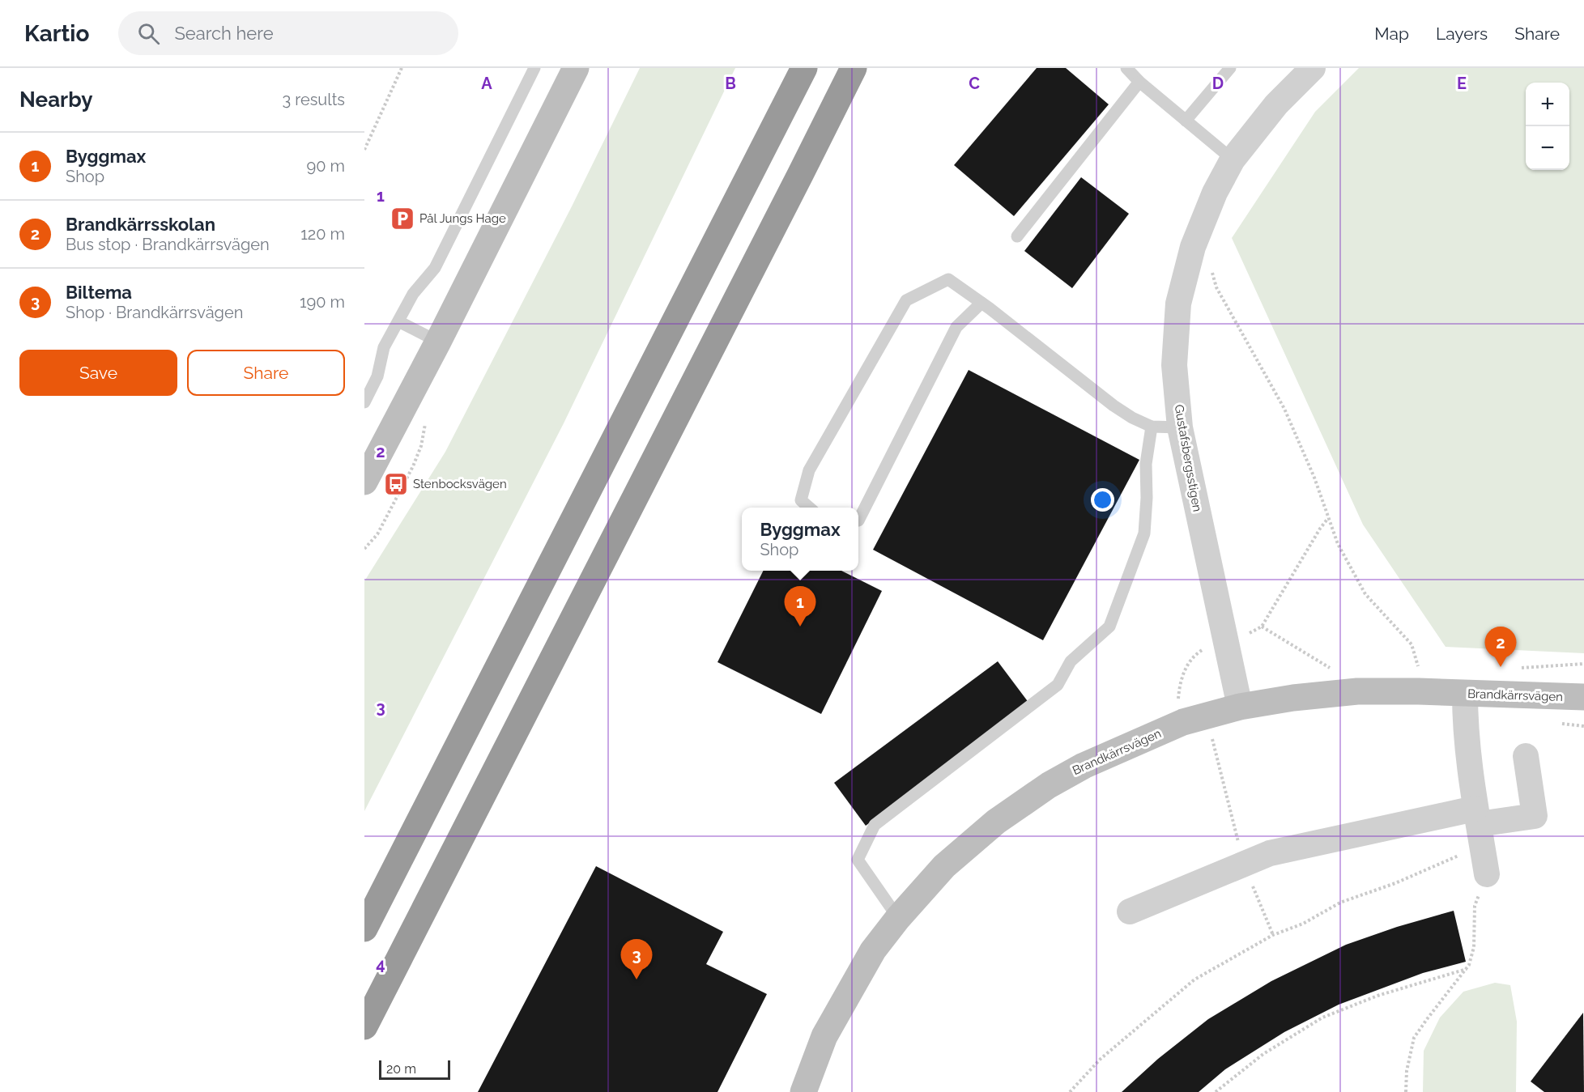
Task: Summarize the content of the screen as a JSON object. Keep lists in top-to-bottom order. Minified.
{"streets":{"street":["Gustafsbergsstigen","Brandkärrsvägen"]},"crossings":[["Gustafsbergsstigen","Brandkärrsvägen"]],"places":{"parking":["Pål Jungs Hage"],"bus stop":["Stenbocksvägen"]},"scale_bar":"20 m","page":{"header":"Kartio","search":"Search here","nav":["Map","Layers","Share"],"heading":["Nearby","3 results"],"map_buttons":["+","−"],"list":[{"mark":"1","name":"Byggmax","note":"Shop","value":"90 m"},{"mark":"2","name":"Brandkärrsskolan","note":"Bus stop · Brandkärrsvägen","value":"120 m"},{"mark":"3","name":"Biltema","note":"Shop · Brandkärrsvägen","value":"190 m"}],"buttons":["Save","Share"],"popup":["Byggmax","Shop"],"pins":["1","2","3"],"scale":"20 m"},"grid":{"columns":["A","B","C","D","E"],"rows":["1","2","3","4"]}}
